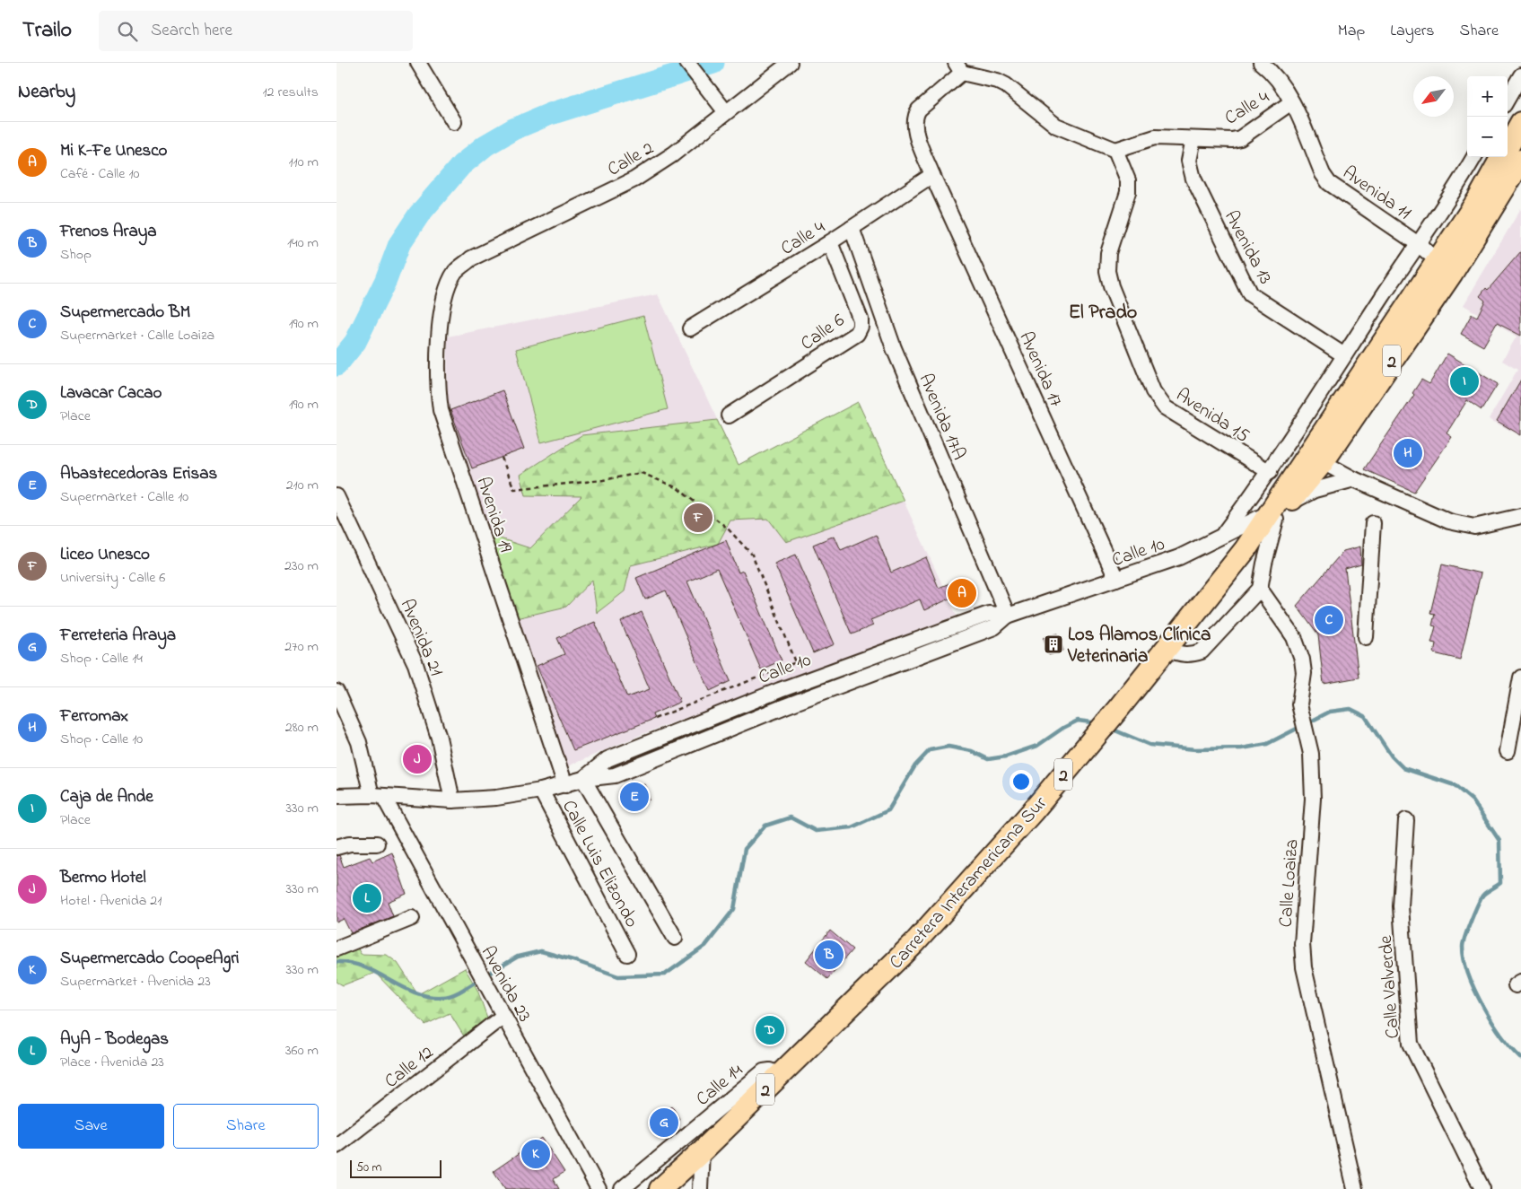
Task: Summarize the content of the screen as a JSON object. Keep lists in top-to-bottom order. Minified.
{"streets":{"highway":["2","Carretera Interamericana Sur"],"street":["Calle 4","Calle 2","Avenida 11","Avenida 13","Calle 6","Avenida 17","Avenida 15","Avenida 17A","Avenida 19","Calle 10","Avenida 21","Calle Luis Elizondo","Calle Loaiza","Avenida 23","Calle Valverde","Calle 12","Calle 14"]},"crossings":[["Calle 4","Avenida 11"],["Calle 4","Avenida 13"],["Calle 4","Calle 6"],["Calle 4","Avenida 17"],["Calle 4","Avenida 15"],["Calle 4","Avenida 17A"],["Calle 2","Avenida 19"],["Avenida 11","Carretera Interamericana Sur"],["Avenida 17","Calle 10"],["Avenida 17A","Calle 10"],["Avenida 19","Calle 10"],["Calle 10","Avenida 21"],["Calle 10","Calle Luis Elizondo"],["Calle 10","Carretera Interamericana Sur"],["Calle 10","Avenida 23"],["Carretera Interamericana Sur","Calle 14"],["Avenida 23","Calle 12"]],"districts":["El Prado"],"places":{"building":["Los Alamos Clínica Veterinaria"]},"scale_bar":"50 m","north":"bottom left","page":{"header":"Trailo","search":"Search here","nav":["Map","Layers","Share"],"heading":["Nearby","12 results"],"map_buttons":["+","−"],"list":[{"mark":"A","name":"Mi K-Fe Unesco","note":"Café · Calle 10","value":"110 m"},{"mark":"B","name":"Frenos Araya","note":"Shop","value":"140 m"},{"mark":"C","name":"Supermercado BM","note":"Supermarket · Calle Loaiza","value":"190 m"},{"mark":"D","name":"Lavacar Cacao","note":"Place","value":"190 m"},{"mark":"E","name":"Abastecedoras Erisas","note":"Supermarket · Calle 10","value":"210 m"},{"mark":"F","name":"Liceo Unesco","note":"University · Calle 6","value":"230 m"},{"mark":"G","name":"Ferreteria Araya","note":"Shop · Calle 14","value":"270 m"},{"mark":"H","name":"Ferromax","note":"Shop · Calle 10","value":"280 m"},{"mark":"I","name":"Caja de Ande","note":"Place","value":"330 m"},{"mark":"J","name":"Bermo Hotel","note":"Hotel · Avenida 21","value":"330 m"},{"mark":"K","name":"Supermercado CoopeAgri","note":"Supermarket · Avenida 23","value":"330 m"},{"mark":"L","name":"AyA - Bodegas","note":"Place · Avenida 23","value":"360 m"}],"pins":["I","H","F","A","C","J","E","L","B","D","G","K"],"buttons":["Save","Share"],"scale":"50 m"}}
